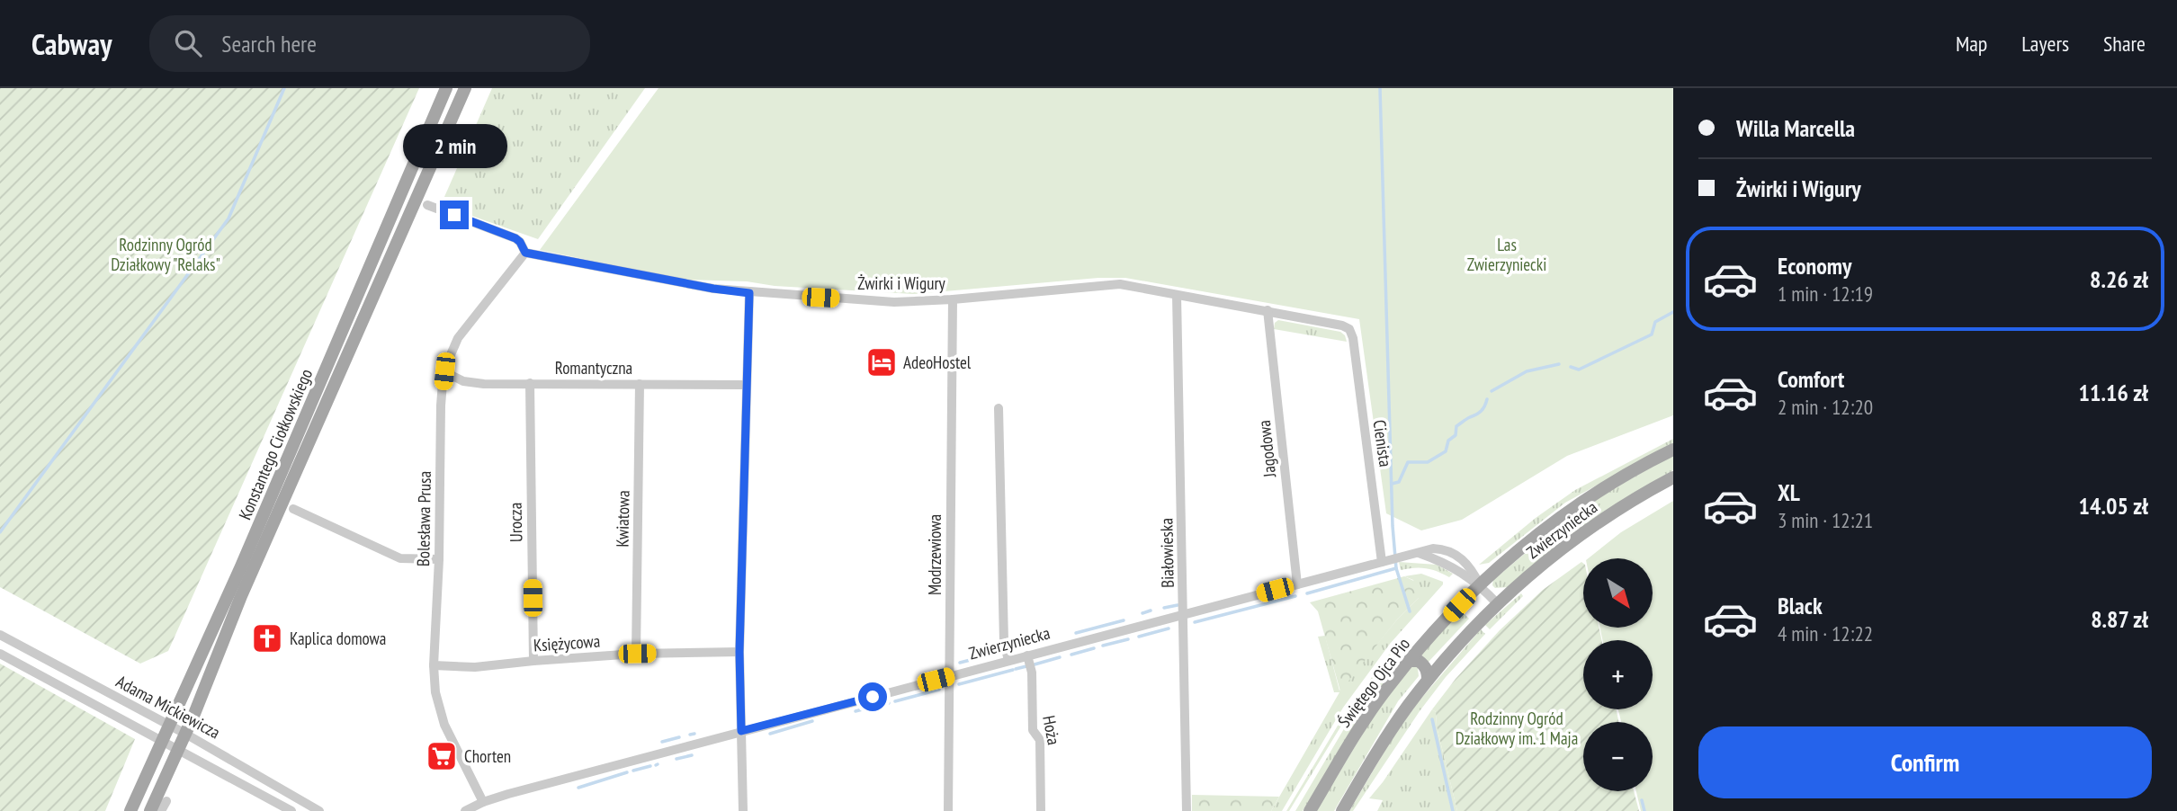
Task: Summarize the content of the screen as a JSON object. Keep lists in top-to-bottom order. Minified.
{"streets":{"main road":["Konstantego Ciołkowskiego","Zwierzyniecka","Świętego Ojca Pio"],"street":["Żwirki i Wigury","Romantyczna","Cienista","Jagodowa","Bolesława Prusa","Kwiatowa","Urocza","Białowieska","Modrzewiowa","Księżycowa","Adama Mickiewicza","Hoża"]},"crossings":[["Żwirki i Wigury","Cienista"],["Żwirki i Wigury","Jagodowa"],["Żwirki i Wigury","Bolesława Prusa"],["Żwirki i Wigury","Białowieska"],["Żwirki i Wigury","Modrzewiowa"],["Romantyczna","Bolesława Prusa"],["Romantyczna","Kwiatowa"],["Romantyczna","Urocza"],["Cienista","Zwierzyniecka"],["Konstantego Ciołkowskiego","Adama Mickiewicza"],["Jagodowa","Zwierzyniecka"],["Bolesława Prusa","Zwierzyniecka"],["Bolesława Prusa","Księżycowa"],["Kwiatowa","Księżycowa"],["Urocza","Księżycowa"],["Zwierzyniecka","Białowieska"],["Zwierzyniecka","Modrzewiowa"],["Zwierzyniecka","Świętego Ojca Pio"],["Zwierzyniecka","Hoża"]],"parks":["Rodzinny Ogród Działkowy \"Relaks\"","Las Zwierzyniecki","Rodzinny Ogród Działkowy im. 1 Maja"],"places":{"hotel":["AdeoHostel"],"church":["Kaplica domowa"],"supermarket":["Chorten"]},"north":"bottom right","page":{"header":"Cabway","search":"Search here","nav":["Map","Layers","Share"],"banner":["Willa Marcella","Żwirki i Wigury"],"bubble":"2 min","list":[{"name":"Economy","note":"1 min · 12:19","value":"8.26 zł"},{"name":"Comfort","note":"2 min · 12:20","value":"11.16 zł"},{"name":"XL","note":"3 min · 12:21","value":"14.05 zł"},{"name":"Black","note":"4 min · 12:22","value":"8.87 zł"}],"map_buttons":["+","−"],"buttons":"Confirm"}}
